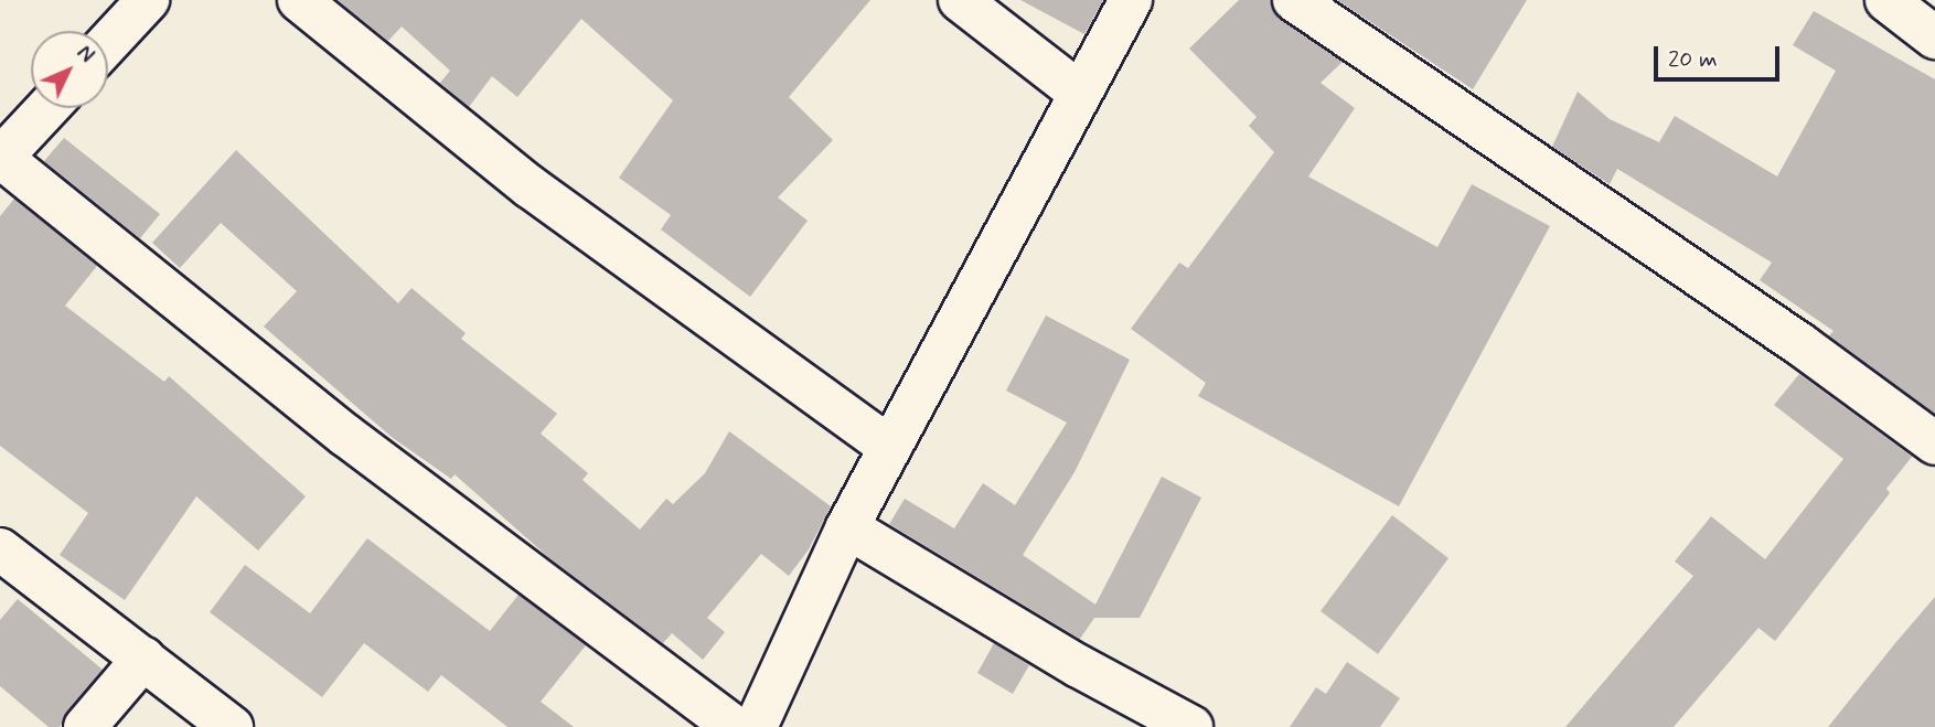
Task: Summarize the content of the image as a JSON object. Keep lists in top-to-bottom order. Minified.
{"scale_bar":"20 m","north":"top right"}
